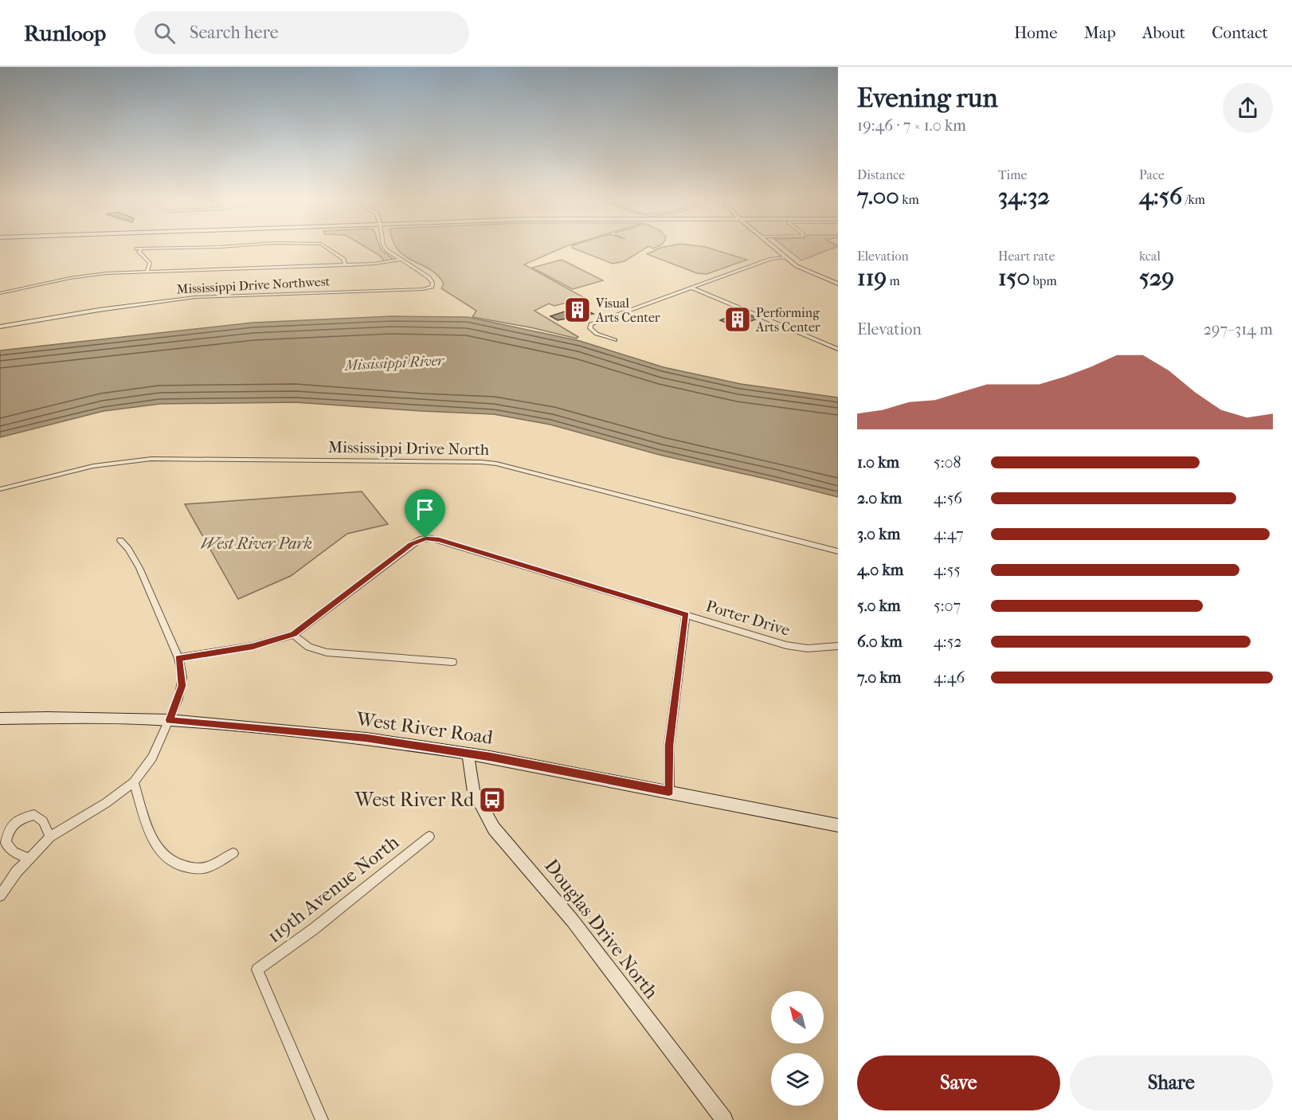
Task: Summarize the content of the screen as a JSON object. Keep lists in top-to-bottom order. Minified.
{"streets":{"main road":["West River Road","Douglas Drive North"],"street":["Mississippi Drive Northwest","Mississippi Drive North","Porter Drive","119th Avenue North"]},"crossings":[["West River Road","Douglas Drive North"]],"water":["Mississippi River"],"parks":["West River Park"],"places":{"building":["Visual Arts Center","Performing Arts Center"],"bus stop":["West River Rd"]},"north":"top left","page":{"header":"Runloop","search":"Search here","nav":["Home","Map","About","Contact"],"heading":["Evening run","19:46 · 7 × 1.0 km"],"stats":[["Distance","7.00 km"],["Time","34:32"],["Pace","4:56 /km"],["Elevation","119 m"],["Heart rate","150 bpm"],["kcal","529"]],"chart":["Elevation","297–314 m"],"list":[{"name":"1.0 km","note":"5:08"},{"name":"2.0 km","note":"4:56"},{"name":"3.0 km","note":"4:47"},{"name":"4.0 km","note":"4:55"},{"name":"5.0 km","note":"5:07"},{"name":"6.0 km","note":"4:52"},{"name":"7.0 km","note":"4:46"}],"buttons":["Save","Share"]}}
